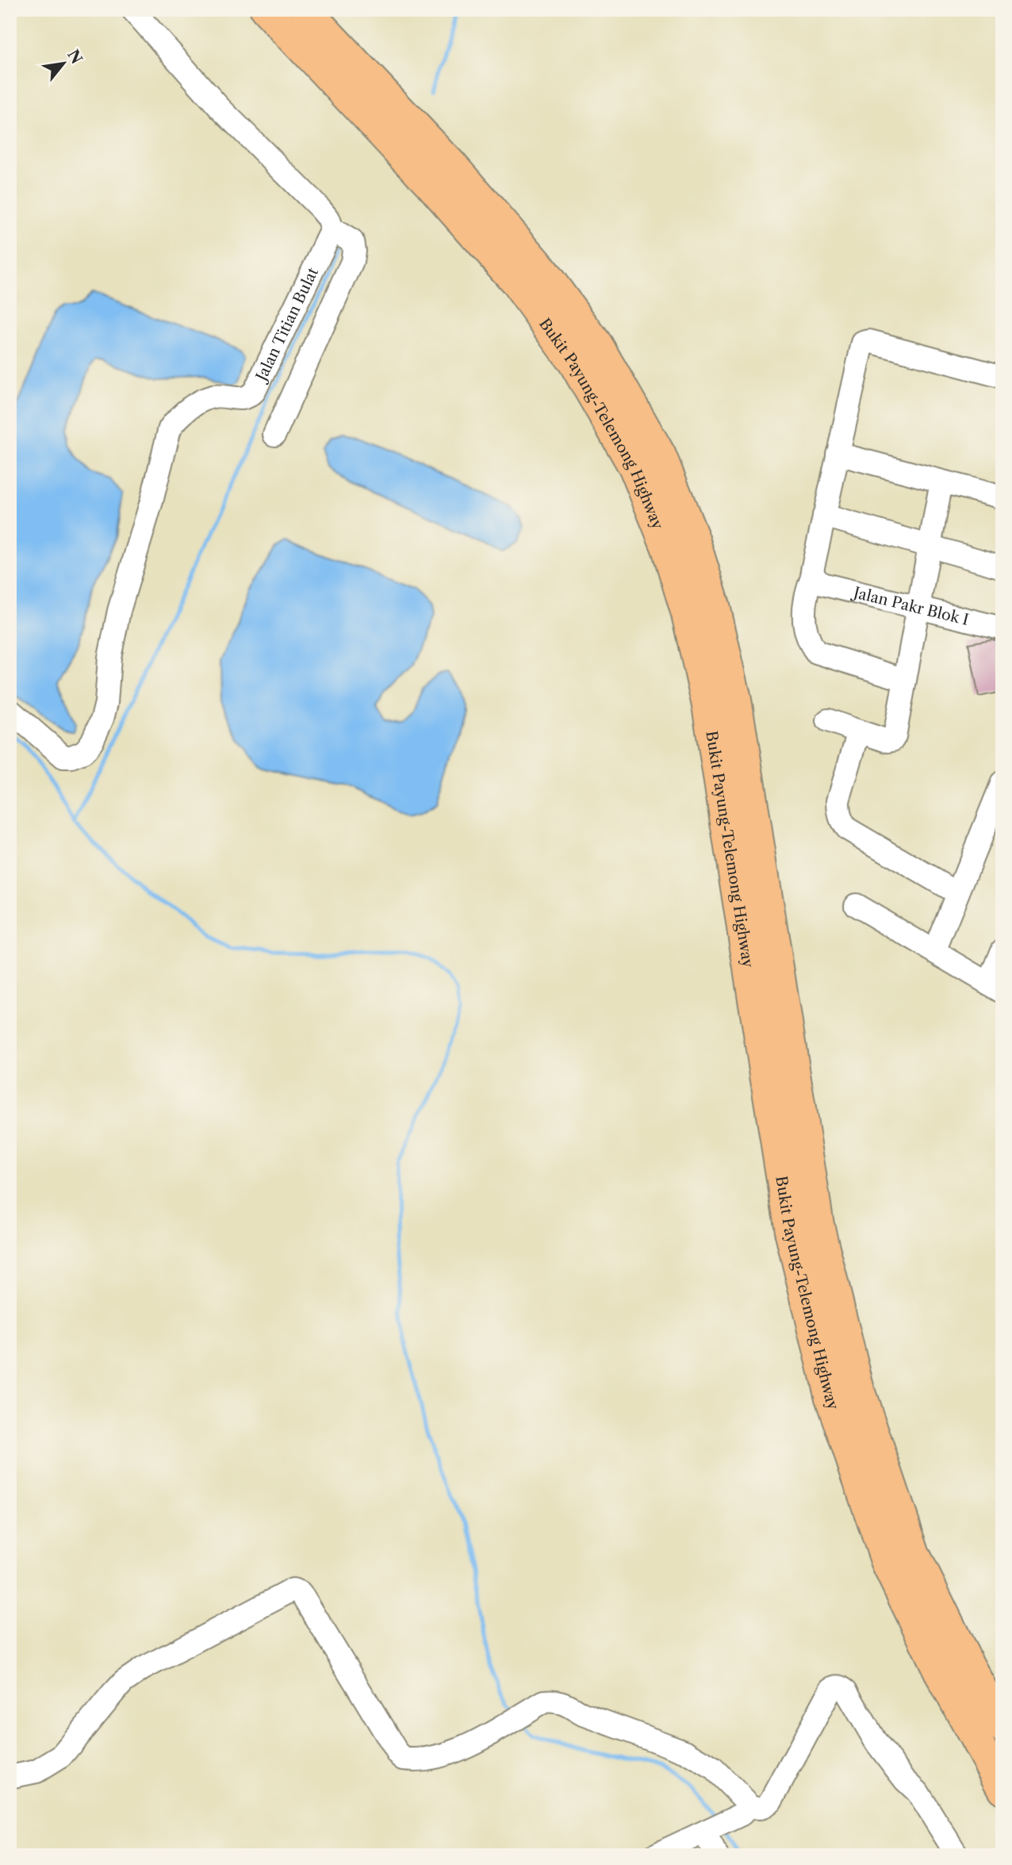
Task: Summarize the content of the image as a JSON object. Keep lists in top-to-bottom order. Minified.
{"streets":{"highway":["Bukit Payung-Telemong Highway"],"street":["Jalan Titian Bulat","Jalan Pakr Blok I"]},"north":"top right"}
